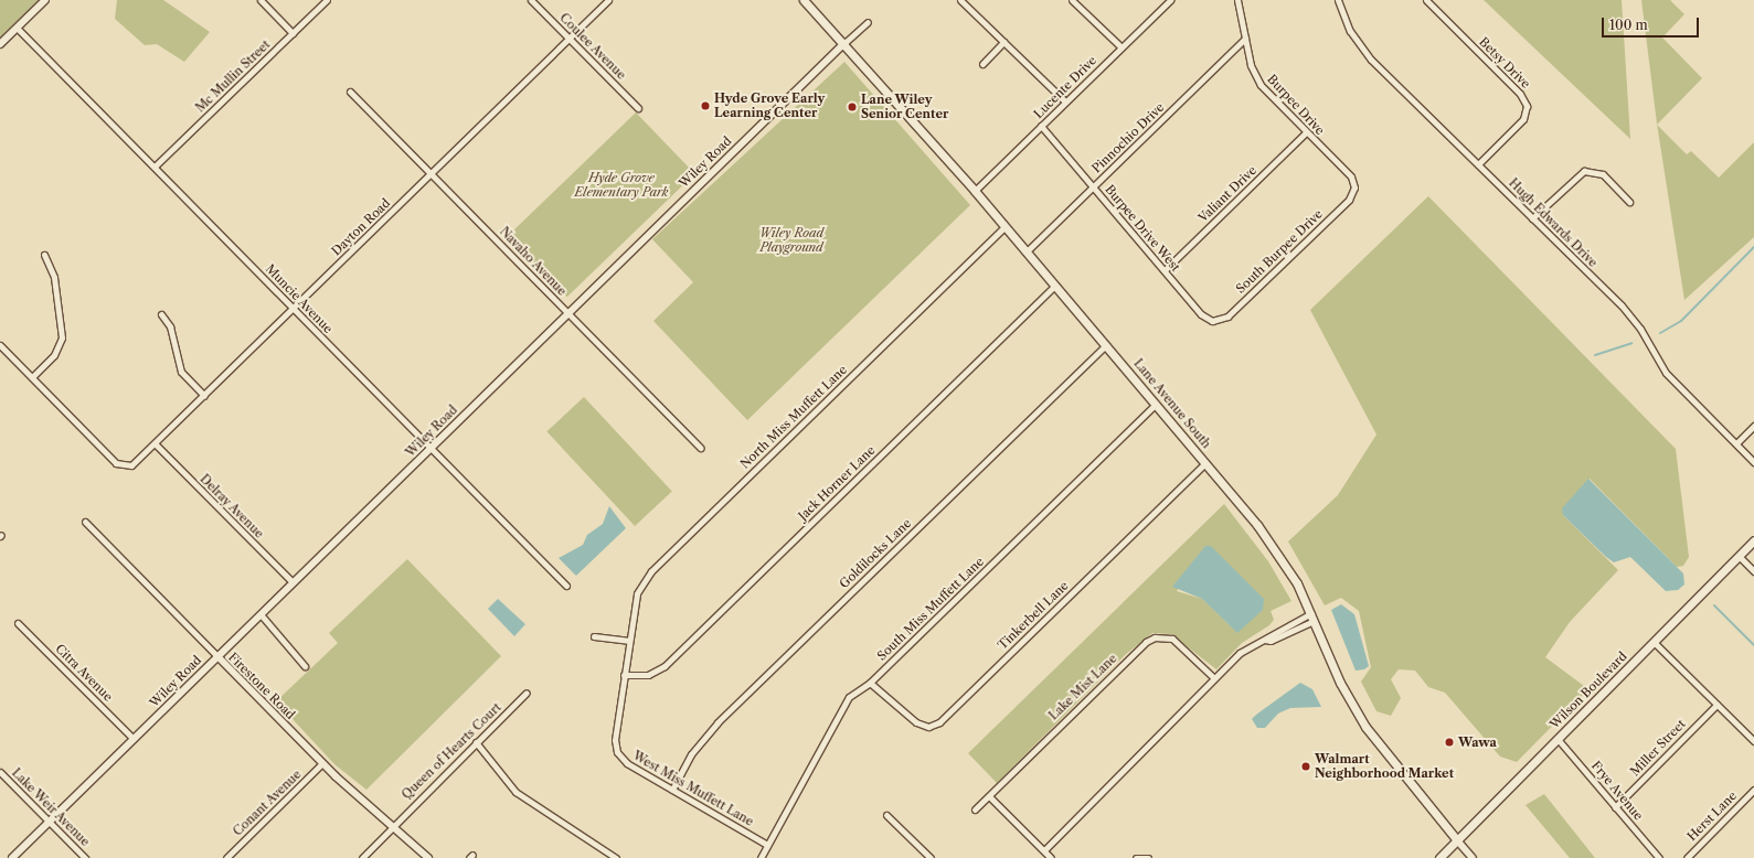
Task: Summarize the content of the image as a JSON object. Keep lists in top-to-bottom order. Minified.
{"streets":{"main road":["Lane Avenue South","Wilson Boulevard"],"street":["Coulee Avenue","Betsy Drive","Mc Mullin Street","Lucente Drive","Burpee Drive","Pinnochio Drive","Wiley Road","Valiant Drive","Hugh Edwards Drive","Dayton Road","Burpee Drive West","South Burpee Drive","Navaho Avenue","Muncie Avenue","North Miss Muffett Lane","Jack Horner Lane","Delray Avenue","Goldilocks Lane","South Miss Muffett Lane","Tinkerbell Lane","Citra Avenue","Firestone Road","Lake Mist Lane","Miller Street","Queen of Hearts Court","West Miss Muffett Lane","Frye Avenue","Conant Avenue","Lake Weir Avenue","Herst Lane"]},"crossings":[["Coulee Avenue","Dayton Road"],["Betsy Drive","Hugh Edwards Drive"],["Mc Mullin Street","Muncie Avenue"],["Lucente Drive","Burpee Drive West"],["Lucente Drive","Lane Avenue South"],["Burpee Drive","Pinnochio Drive"],["Burpee Drive","Valiant Drive"],["Burpee Drive","South Burpee Drive"],["Pinnochio Drive","Burpee Drive West"],["Pinnochio Drive","Lane Avenue South"],["Wiley Road","Navaho Avenue"],["Wiley Road","Muncie Avenue"],["Wiley Road","Lane Avenue South"],["Wiley Road","Delray Avenue"],["Wiley Road","Citra Avenue"],["Wiley Road","Firestone Road"],["Wiley Road","Lake Weir Avenue"],["Valiant Drive","Burpee Drive West"],["Dayton Road","Navaho Avenue"],["Dayton Road","Muncie Avenue"],["Dayton Road","Delray Avenue"],["Burpee Drive West","South Burpee Drive"],["Lane Avenue South","North Miss Muffett Lane"],["Lane Avenue South","Jack Horner Lane"],["Lane Avenue South","Goldilocks Lane"],["Lane Avenue South","South Miss Muffett Lane"],["Lane Avenue South","Tinkerbell Lane"],["Lane Avenue South","Wilson Boulevard"],["North Miss Muffett Lane","West Miss Muffett Lane"],["Jack Horner Lane","West Miss Muffett Lane"],["Goldilocks Lane","West Miss Muffett Lane"],["South Miss Muffett Lane","Tinkerbell Lane"],["South Miss Muffett Lane","West Miss Muffett Lane"],["Firestone Road","Queen of Hearts Court"],["Firestone Road","Conant Avenue"],["Wilson Boulevard","Frye Avenue"],["Miller Street","Frye Avenue"]],"parks":["Hyde Grove Elementary Park","Wiley Road Playground"],"places":["Hyde Grove Early Learning Center","Lane Wiley Senior Center","Wawa","Walmart Neighborhood Market"],"scale_bar":"100 m"}
